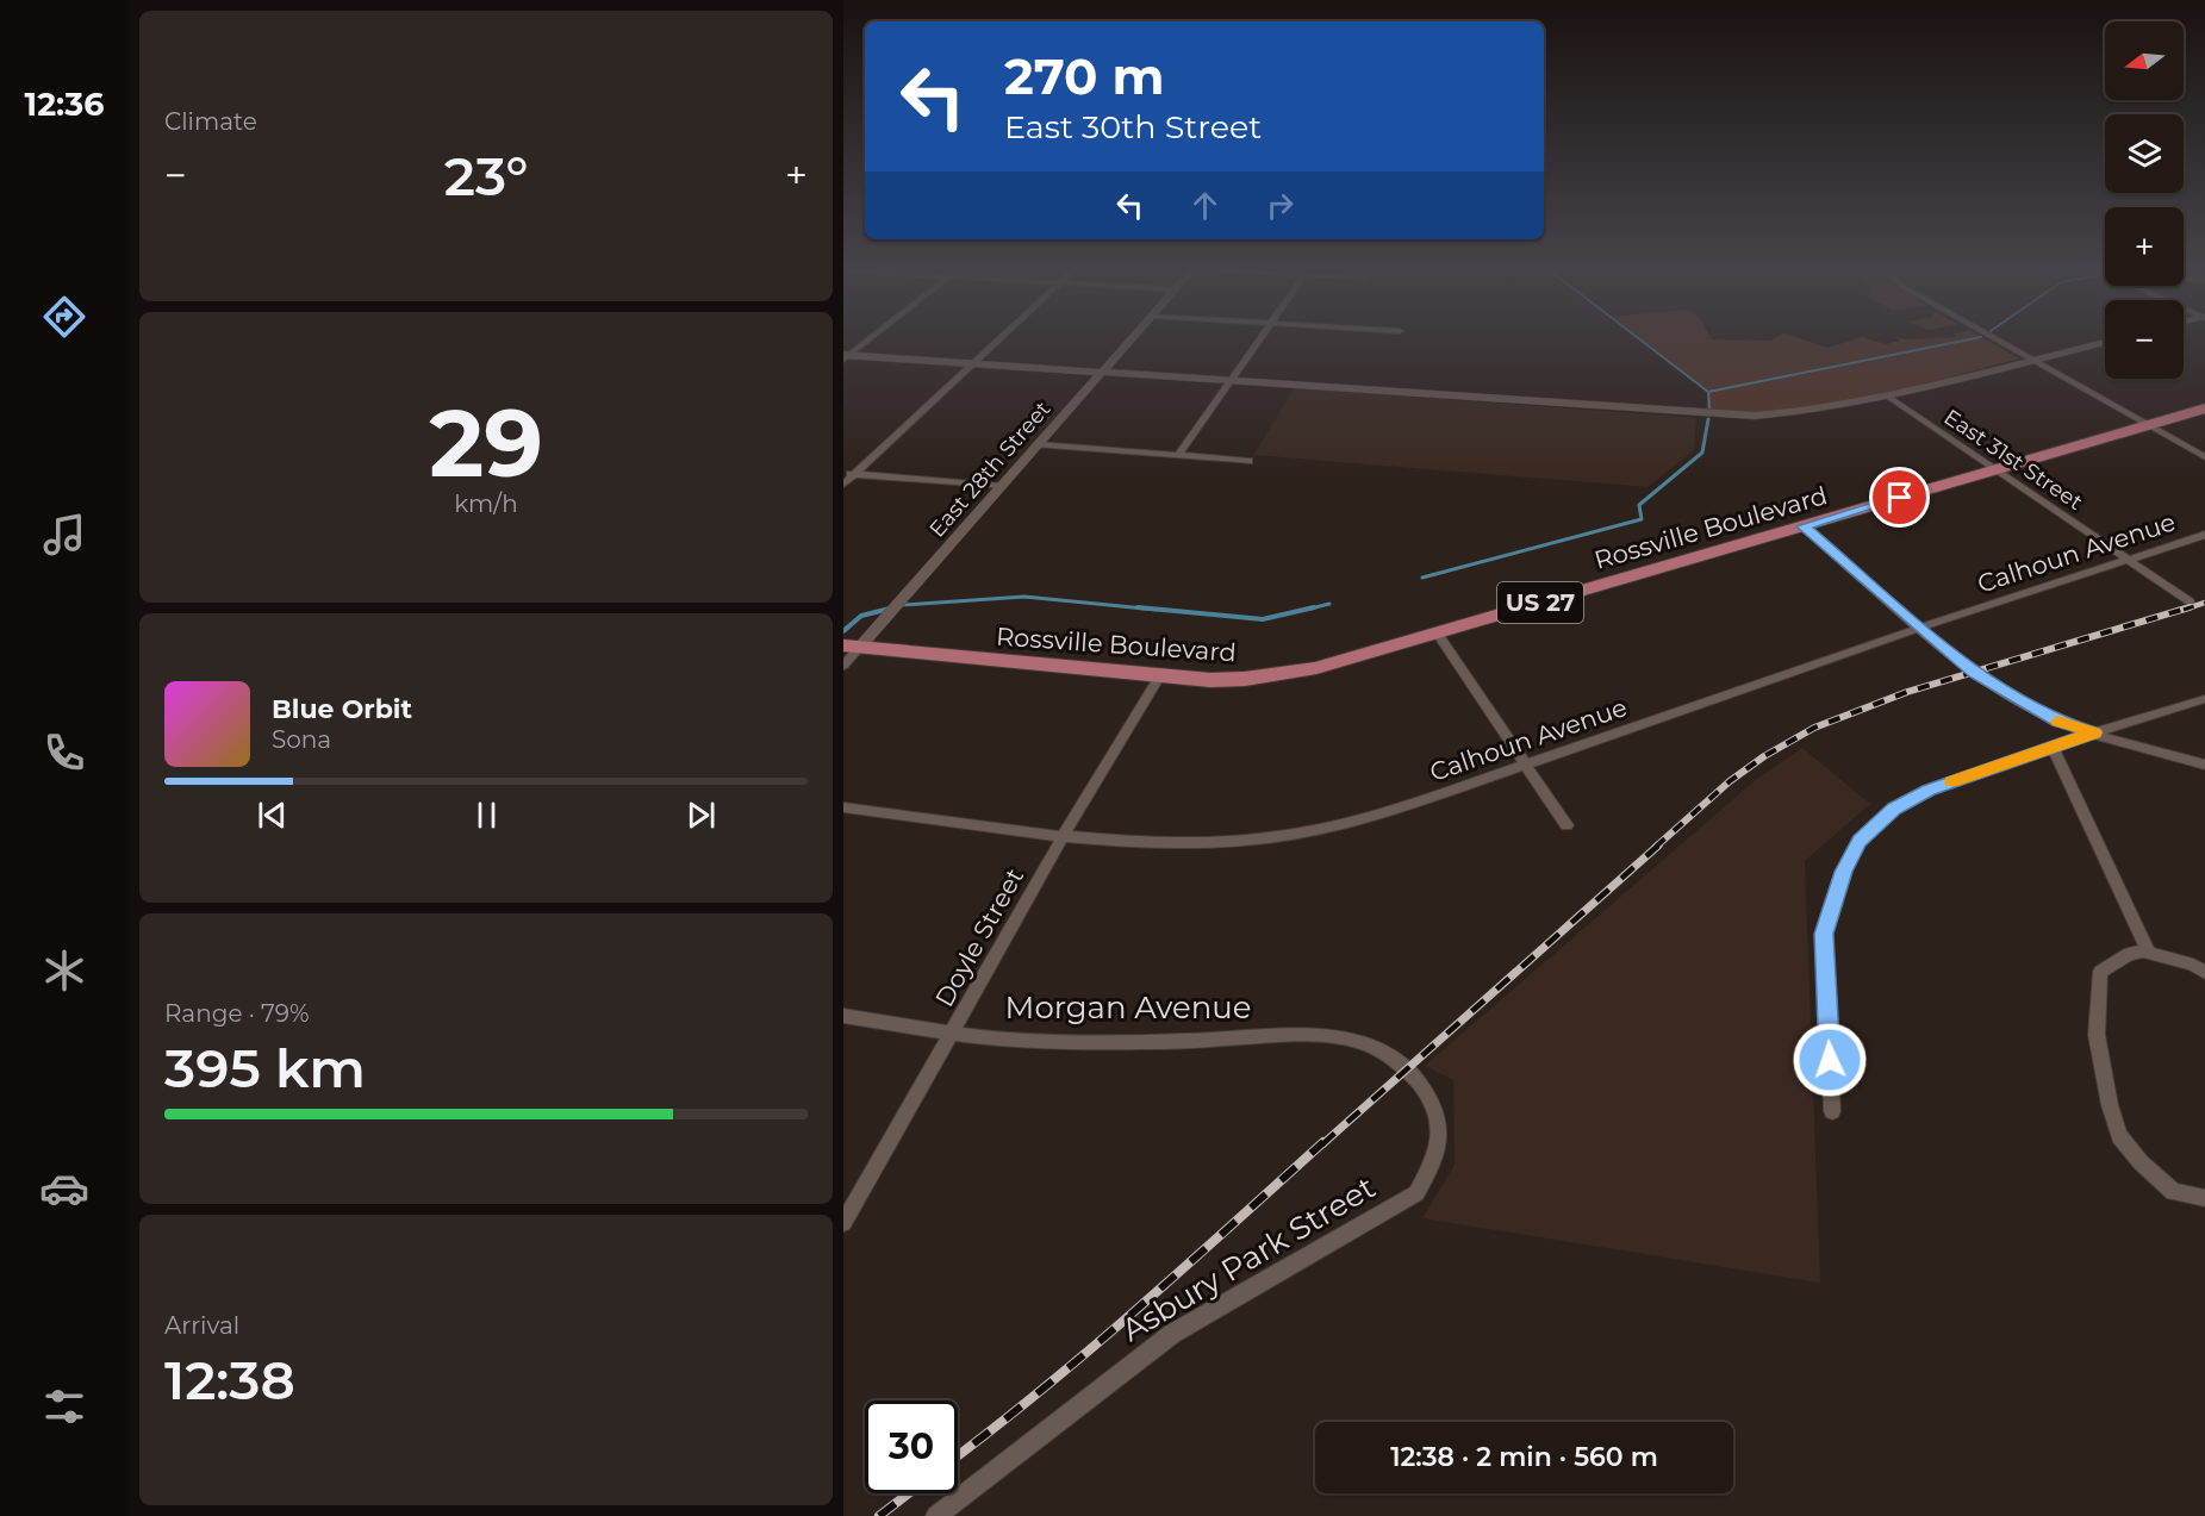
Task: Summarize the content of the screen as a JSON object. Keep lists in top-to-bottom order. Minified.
{"streets":{"highway":["Rossville Boulevard","US 27"],"street":["East 31st Street","East 28th Street","Calhoun Avenue","Doyle Street","Morgan Avenue","Asbury Park Street"]},"crossings":[["East 31st Street","Rossville Boulevard"],["East 31st Street","Calhoun Avenue"],["East 28th Street","Rossville Boulevard"],["Rossville Boulevard","Doyle Street"],["Calhoun Avenue","Doyle Street"],["Doyle Street","Morgan Avenue"],["Morgan Avenue","Asbury Park Street"]],"north":"left","page":{"tabs":"12:36","tile":["Climate",["29","km/h"],["Range · 79%","395 km"],["Arrival","12:38"]],"map_buttons":["+","−"],"turn":["270 m","East 30th Street"],"heat":["−","23°","+"],"song":["Blue Orbit","Sona"],"limit":"30","trip":"12:38 · 2 min · 560 m"}}
